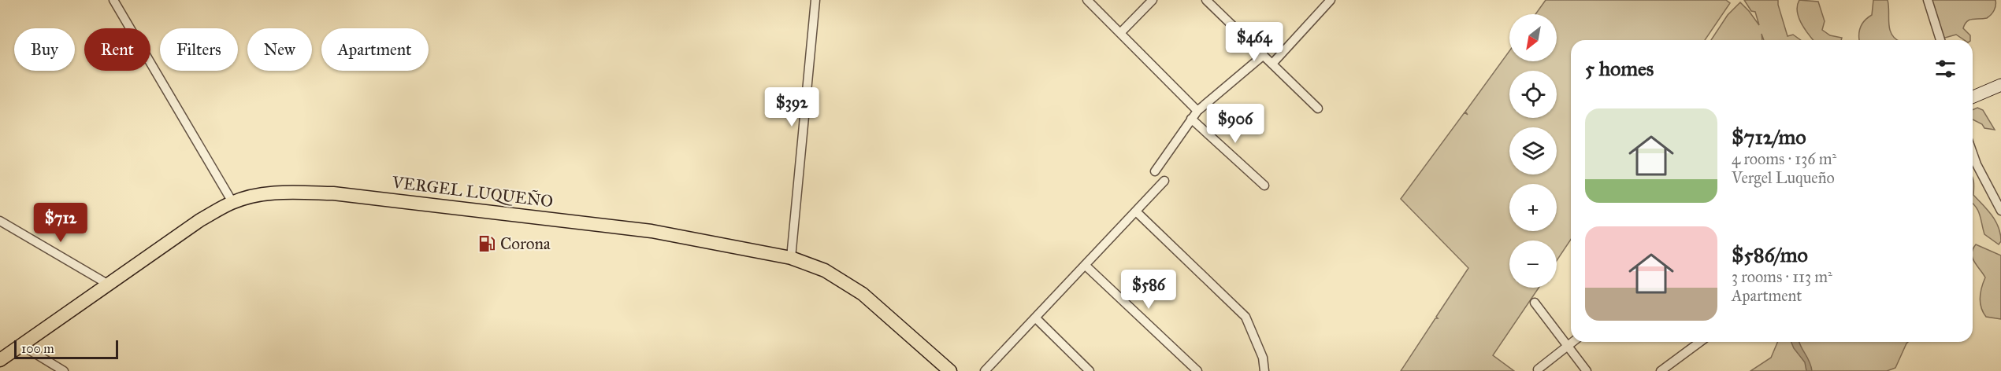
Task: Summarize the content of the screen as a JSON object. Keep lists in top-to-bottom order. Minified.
{"streets":{"main road":["VERGEL LUQUEÑO"]},"places":{"fuel station":["Corona"]},"scale_bar":"100 m","north":"bottom left","page":{"map_buttons":["+","−"],"price":["$464","$392","$906","$712","$586"],"chip":["Buy","Rent","Filters","New","Apartment"],"heading":"5 homes","list":[{"name":"$712/mo","note":"4 rooms · 136 m² · Vergel Luqueño"},{"name":"$586/mo","note":"3 rooms · 113 m² · Apartment"}],"scale":"100 m"}}
